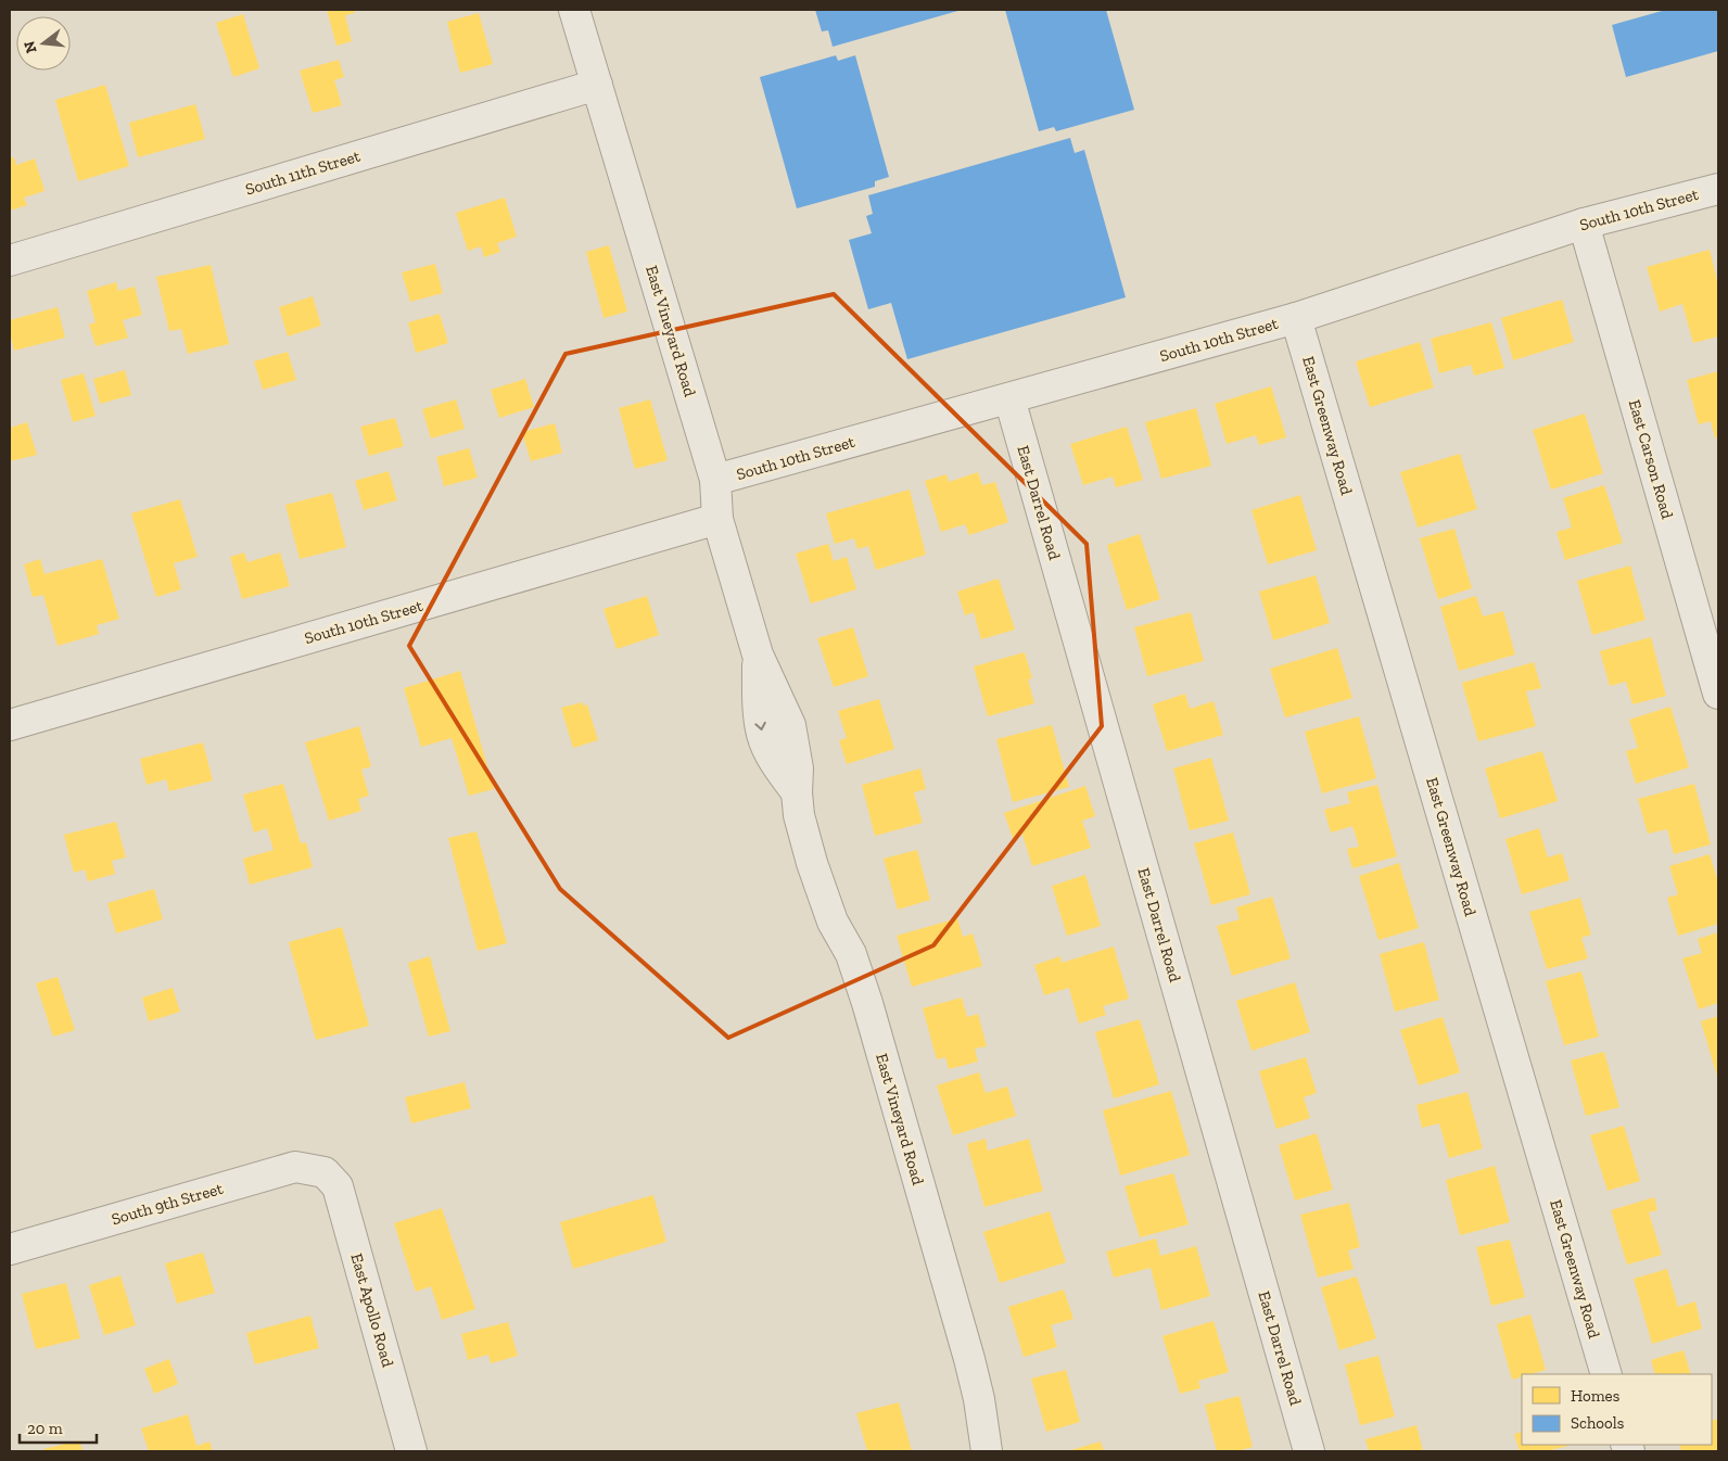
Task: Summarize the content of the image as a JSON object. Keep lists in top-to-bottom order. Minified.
{"streets":{"street":["South 11th Street","South 10th Street","East Vineyard Road","East Greenway Road","East Carson Road","East Darrel Road","South 9th Street","East Apollo Road"]},"crossings":[["South 11th Street","East Vineyard Road"],["South 10th Street","East Vineyard Road"],["South 10th Street","East Greenway Road"],["South 10th Street","East Carson Road"],["South 10th Street","East Darrel Road"],["South 9th Street","East Apollo Road"]],"legend":["Homes","Schools"],"scale_bar":"20 m","north":"left"}
